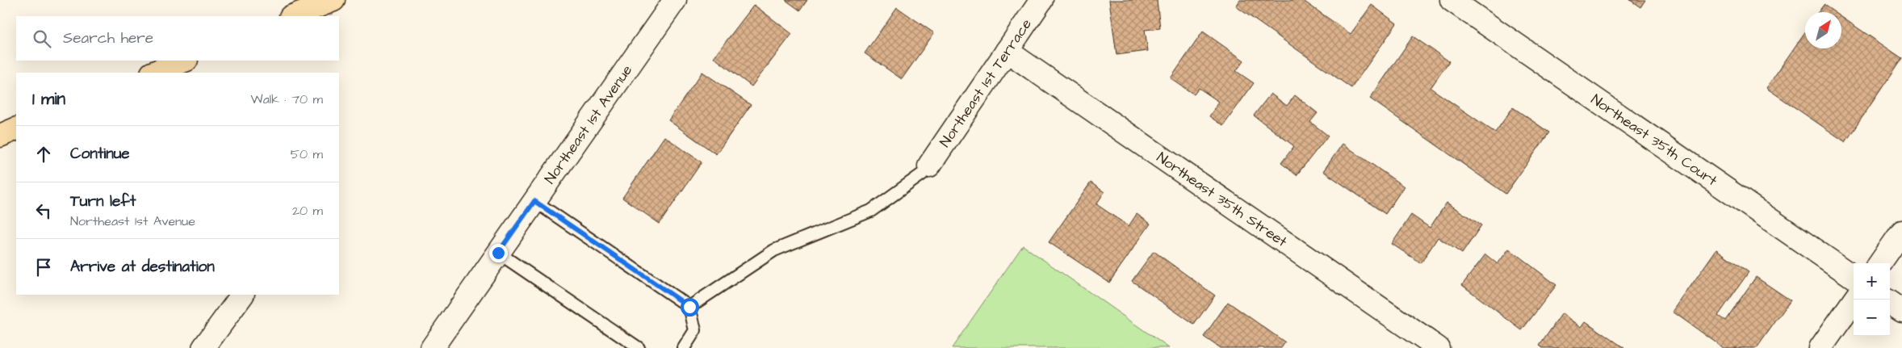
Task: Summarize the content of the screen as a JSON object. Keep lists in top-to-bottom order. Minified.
{"streets":{"street":["Northeast 1st Terrace","Northeast 1st Avenue","Northeast 35th Court","Northeast 35th Street"]},"crossings":[["Northeast 1st Terrace","Northeast 35th Street"]],"north":"top right","page":{"search":"Search here","heading":["1 min","Walk · 70 m"],"list":[["Continue","50 m"],["Turn left","Northeast 1st Avenue","20 m"],"Arrive at destination"],"map_buttons":["+","−"]}}
